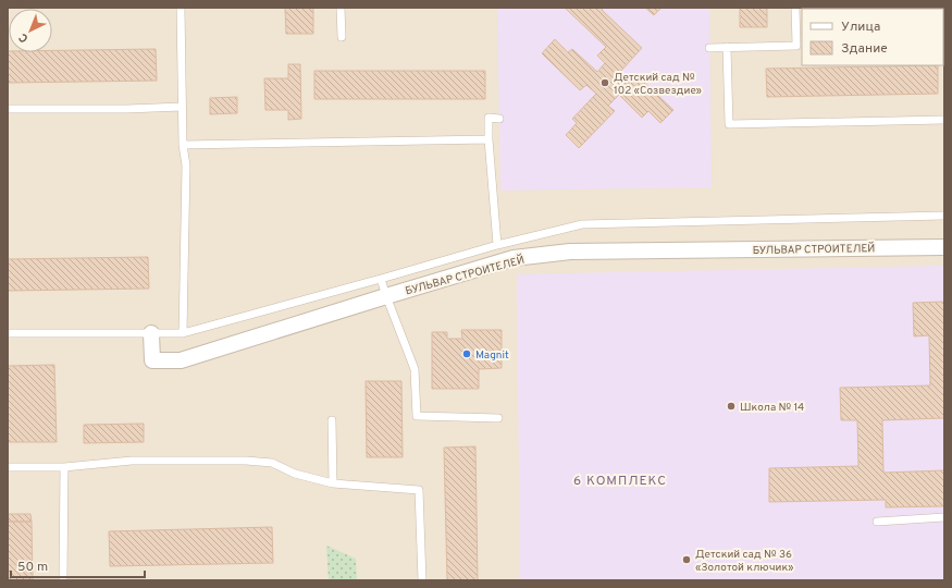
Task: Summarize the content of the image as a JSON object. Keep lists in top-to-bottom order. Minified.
{"streets":{"street":["БУЛЬВАР СТРОИТЕЛЕЙ"]},"districts":["6 КОМПЛЕКС"],"places":["Детский сад № 102 «Созвездие»","Magnit","Школа № 14","Детский сад № 36 «Золотой ключик»"],"legend":["Улица","Здание"],"scale_bar":"50 m","north":"bottom left"}
